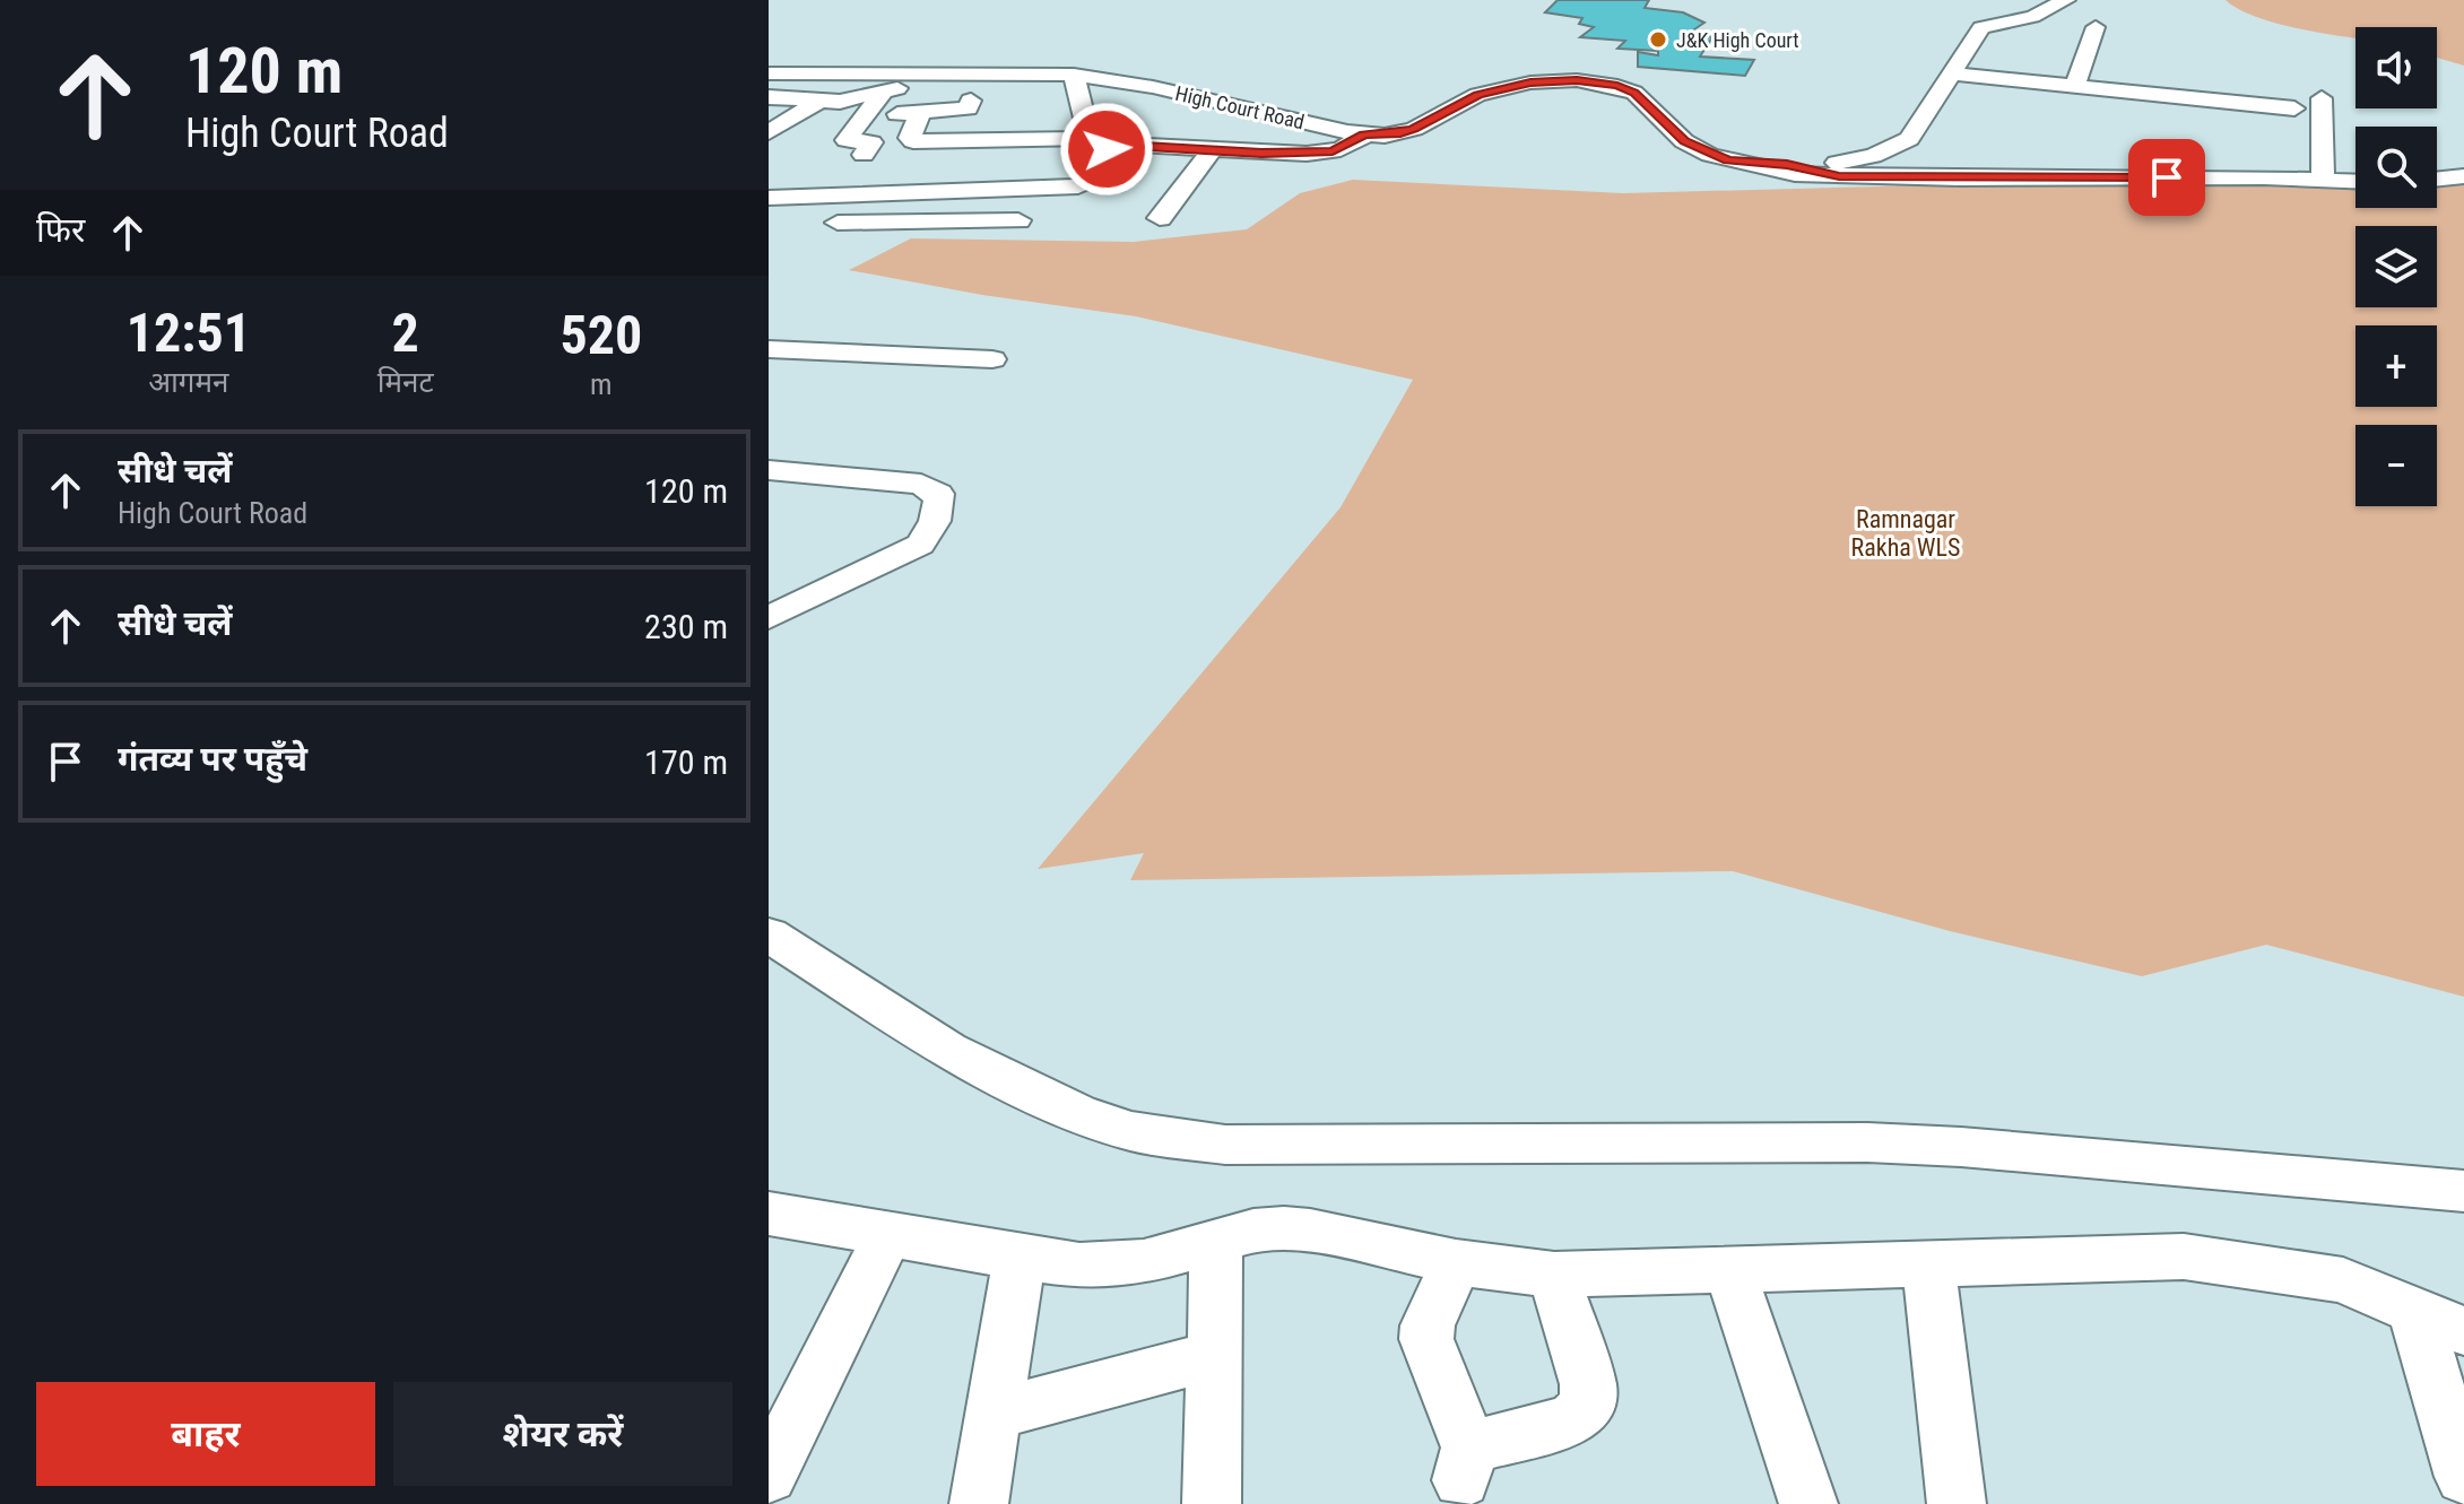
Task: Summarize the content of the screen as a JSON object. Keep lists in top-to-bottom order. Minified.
{"streets":{"street":["High Court Road"]},"parks":["Ramnagar Rakha WLS"],"places":["J&K High Court"],"page":{"turn":["120 m","High Court Road"],"map_buttons":["+","−"],"then":"फिर","eta":["12:51","आगमन","2","मिनट","520","m"],"list":[{"name":"सीधे चलें","note":"High Court Road","value":"120 m"},{"name":"सीधे चलें","value":"230 m"},{"name":"गंतव्य पर पहुँचे","value":"170 m"}],"buttons":["बाहर","शेयर करें"]}}
